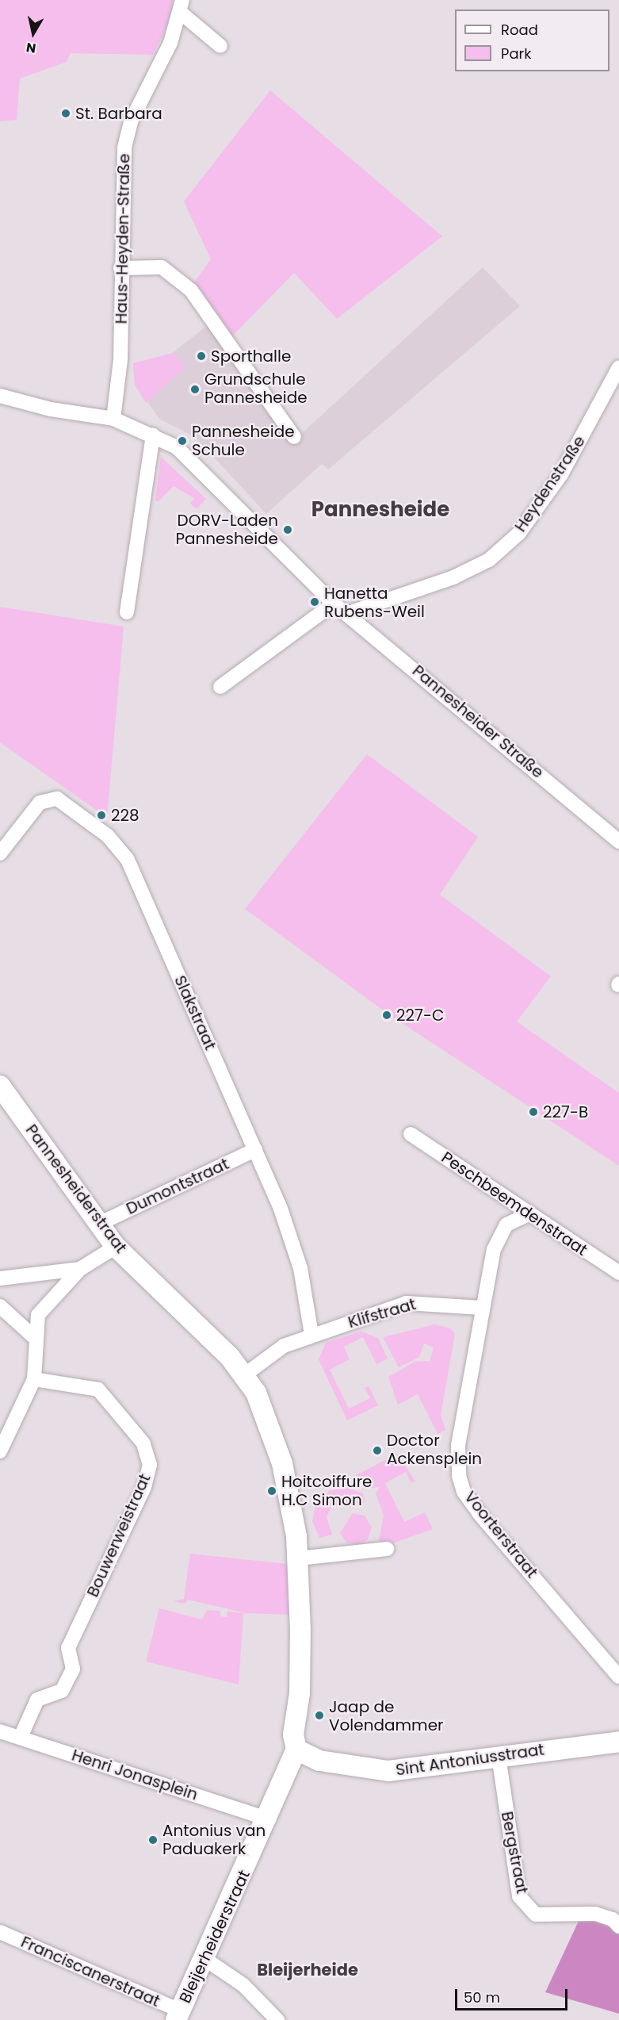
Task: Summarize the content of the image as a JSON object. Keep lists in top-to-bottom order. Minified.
{"streets":{"street":["Haus-Heyden-Straße","Heydenstraße","Pannesheider Straße","Slakstraat","Dumontstraat","Pannesheiderstraat","Peschbeemdenstraat","Klifstraat","Voorterstraat","Bouwerweistraat","Sint Antoniusstraat","Henri Jonasplein","Bergstraat","Bleijerheiderstraat","Franciscanerstraat"]},"crossings":[["Haus-Heyden-Straße","Pannesheider Straße"],["Heydenstraße","Pannesheider Straße"],["Slakstraat","Dumontstraat"],["Slakstraat","Klifstraat"],["Dumontstraat","Pannesheiderstraat"],["Peschbeemdenstraat","Voorterstraat"],["Klifstraat","Voorterstraat"],["Bouwerweistraat","Henri Jonasplein"],["Sint Antoniusstraat","Bergstraat"],["Sint Antoniusstraat","Bleijerheiderstraat"],["Henri Jonasplein","Bleijerheiderstraat"],["Bleijerheiderstraat","Franciscanerstraat"]],"districts":["Pannesheide","Bleijerheide"],"places":["St. Barbara","Sporthalle","Grundschule Pannesheide","Pannesheide Schule","DORV-Laden Pannesheide","Hanetta Rubens-Weil","228","227-C","227-B","Doctor Ackensplein","Hoitcoiffure H.C Simon","Jaap de Volendammer","Antonius van Paduakerk"],"legend":["Road","Park"],"scale_bar":"50 m","north":"bottom"}
